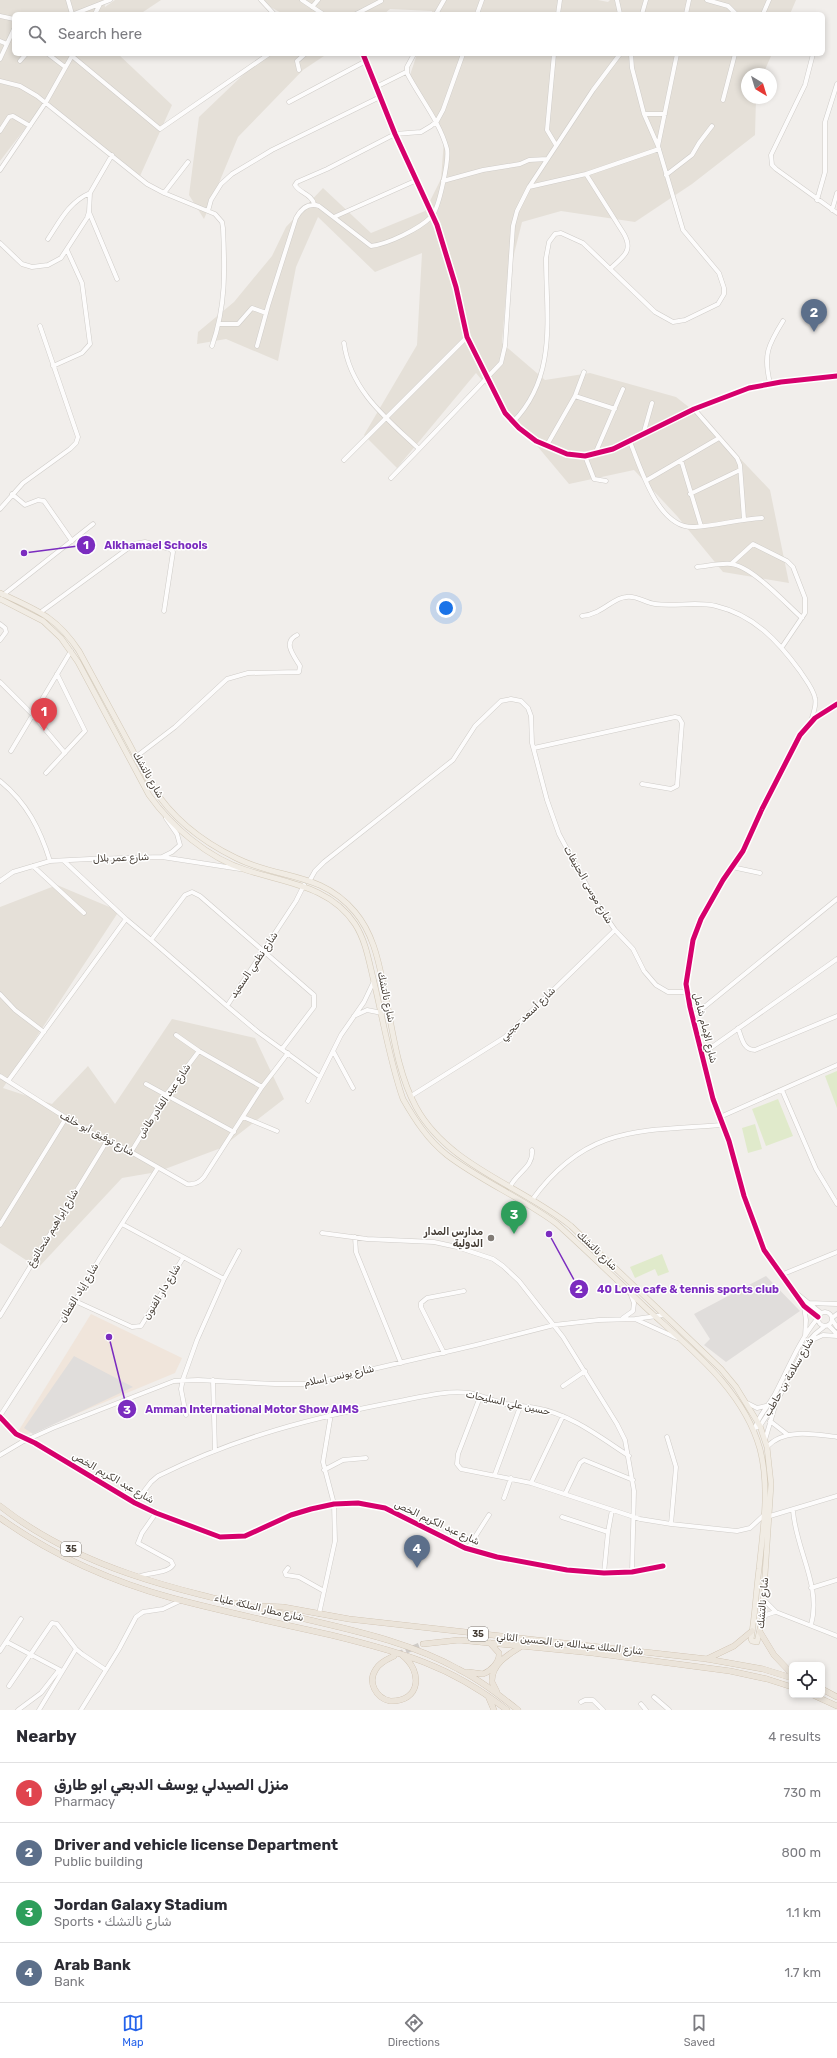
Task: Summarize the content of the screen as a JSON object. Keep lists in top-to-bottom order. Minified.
{"streets":{"highway":["35","شارع مطار الملكة علياء","شارع الملك عبدالله بن الحسين الثاني"],"main road":["شارع نالتشك"],"street":["شارع عمر بلال","شارع موسى الحنيفات","شارع نظمي السعيد","شارع أسعد حجبي","شارع الإمام شامل","شارع عبد القادر طاش","شارع توفيق أبو خلف","شارع إبراهيم شحالتوغ","شارع دار الفنون","شارع إياد القطان","شارع يونس إسلام","شارع سلامة بن حاطب","حسين علي السليحات","شارع عبد الكريم الخص"]},"crossings":[["شارع نالتشك","شارع عمر بلال"],["شارع نالتشك","شارع موسى الحنيفات"],["شارع نالتشك","شارع نظمي السعيد"],["شارع نالتشك","شارع أسعد حجبي"],["شارع نالتشك","شارع يونس إسلام"],["شارع نالتشك","شارع سلامة بن حاطب"],["شارع موسى الحنيفات","شارع أسعد حجبي"],["شارع موسى الحنيفات","شارع الإمام شامل"],["شارع الإمام شامل","شارع سلامة بن حاطب"],["شارع عبد القادر طاش","شارع توفيق أبو خلف"],["شارع توفيق أبو خلف","شارع إبراهيم شحالتوغ"],["شارع توفيق أبو خلف","شارع إياد القطان"],["شارع دار الفنون","شارع إياد القطان"],["شارع إياد القطان","شارع عبد الكريم الخص"],["شارع يونس إسلام","شارع عبد الكريم الخص"],["حسين علي السليحات","شارع عبد الكريم الخص"],["35","شارع مطار الملكة علياء"],["شارع مطار الملكة علياء","شارع الملك عبدالله بن الحسين الثاني"]],"places":["Alkhamael Schools","40 Love cafe & tennis sports club","مدارس المدار الدولية","Amman International Motor Show AIMS"],"north":"bottom right","page":{"search":"Search here","pins":["2","1","3","4"],"heading":["Nearby","4 results"],"list":[{"mark":"1","name":"منزل الصيدلي يوسف الدبعي ابو طارق","note":"Pharmacy","value":"730 m"},{"mark":"2","name":"Driver and vehicle license Department","note":"Public building","value":"800 m"},{"mark":"3","name":"Jordan Galaxy Stadium","note":"Sports · شارع نالتشك","value":"1.1 km"},{"mark":"4","name":"Arab Bank","note":"Bank","value":"1.7 km"}],"nav":["Map","Directions","Saved"]}}
